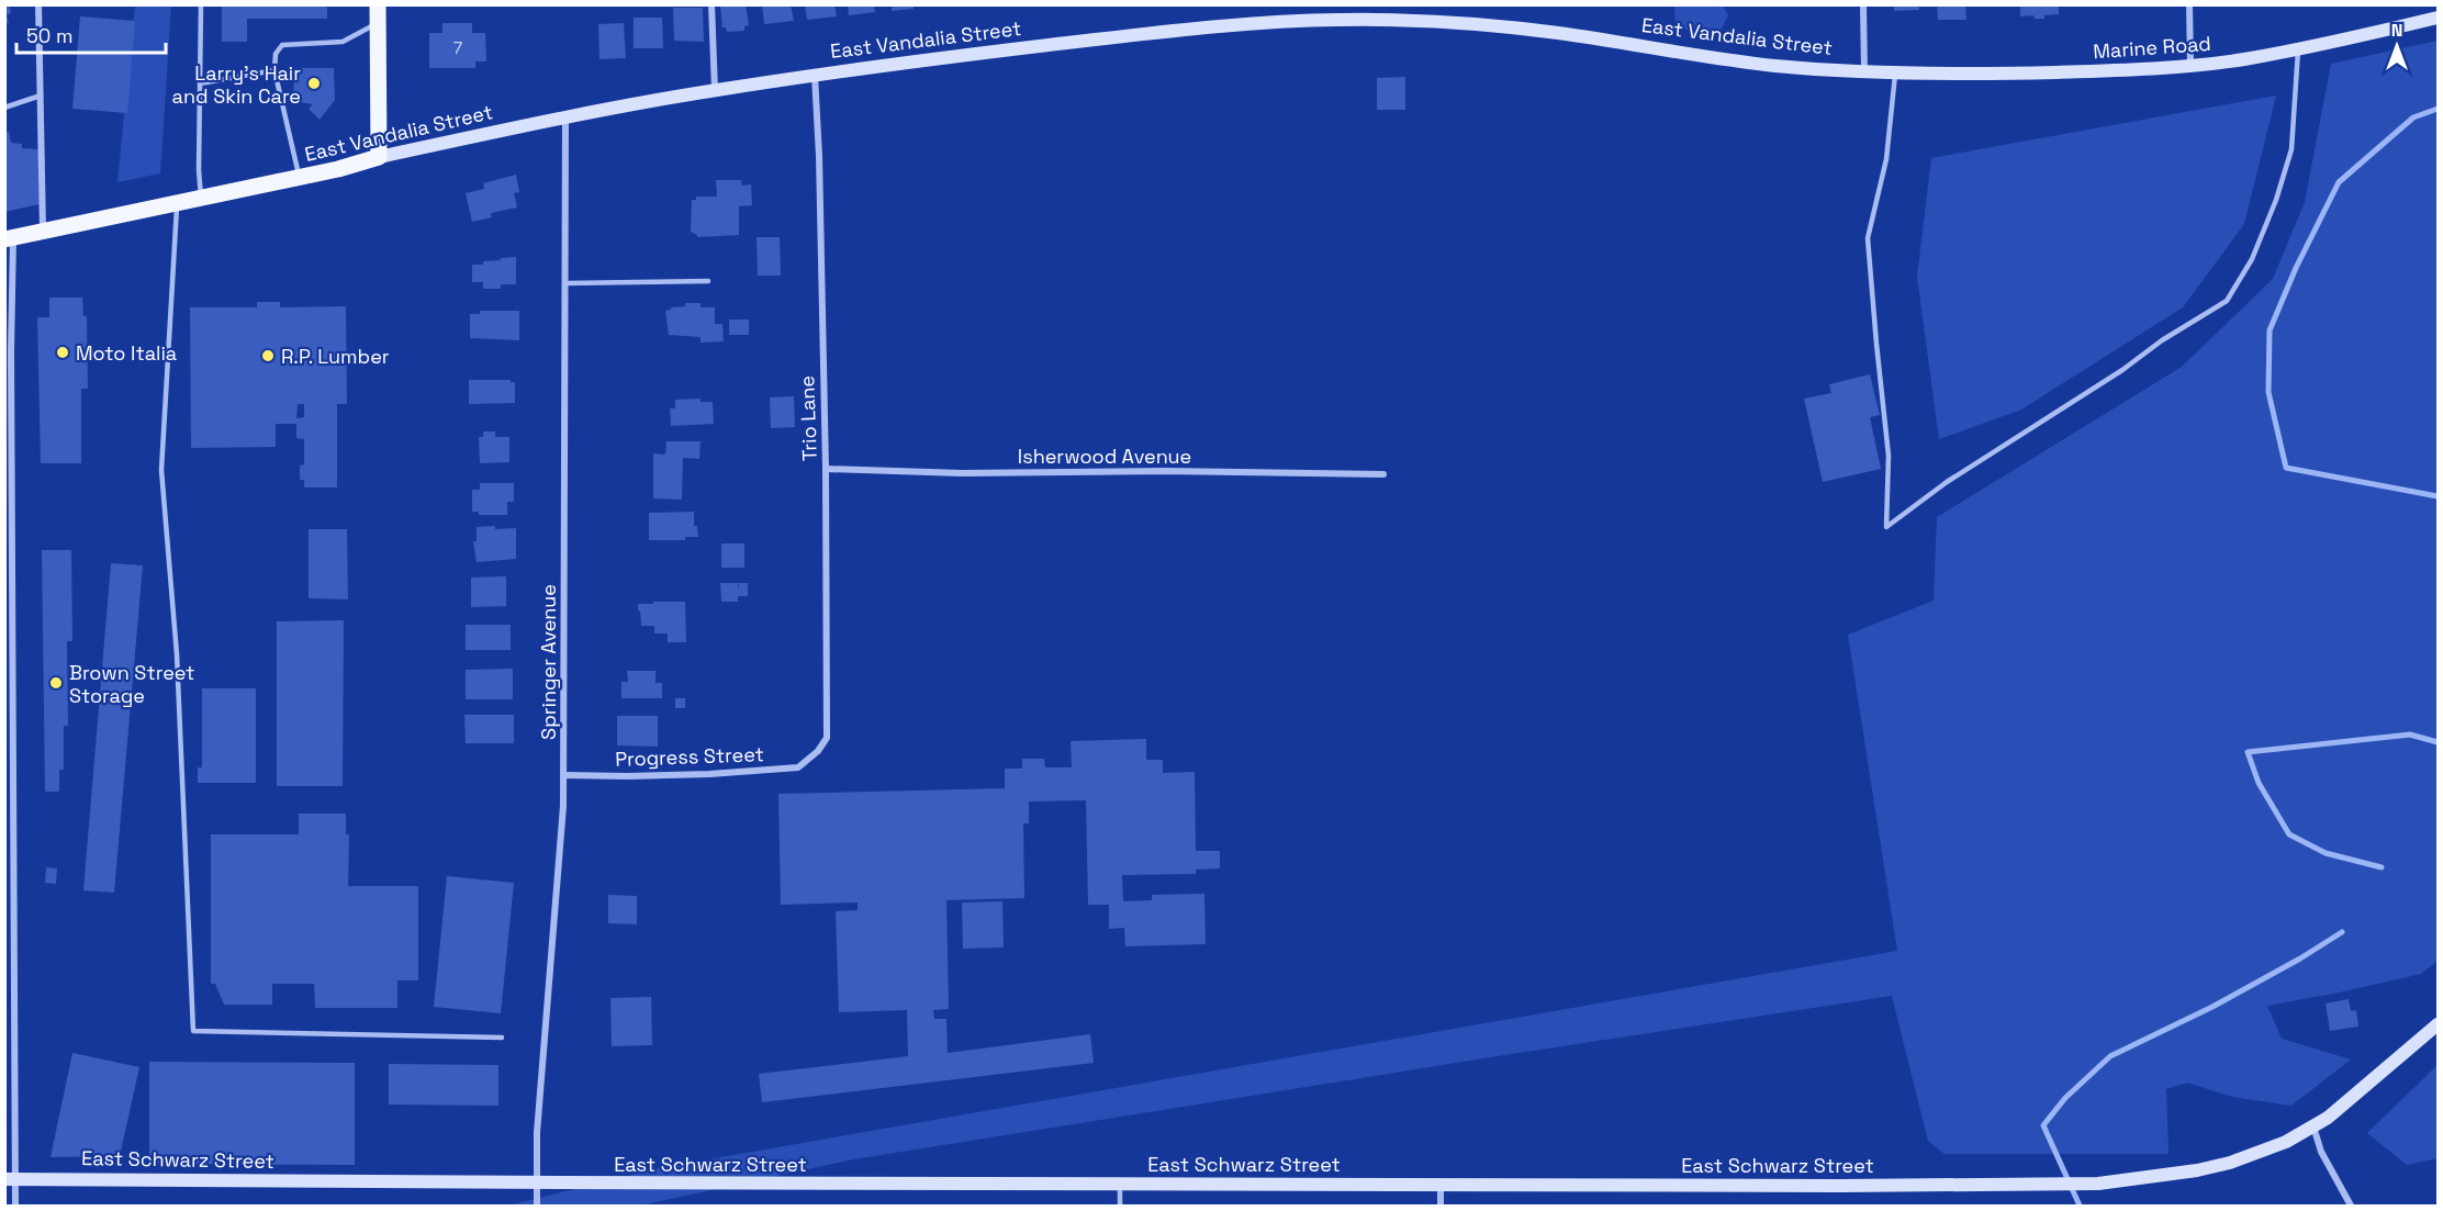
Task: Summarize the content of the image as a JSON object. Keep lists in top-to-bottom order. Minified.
{"streets":{"main road":["East Vandalia Street"],"street":["Marine Road","Trio Lane","Isherwood Avenue","Springer Avenue","Progress Street","East Schwarz Street"]},"crossings":[["East Vandalia Street","Marine Road"],["East Vandalia Street","Trio Lane"],["East Vandalia Street","Springer Avenue"],["Trio Lane","Isherwood Avenue"],["Trio Lane","Progress Street"],["Springer Avenue","Progress Street"],["Springer Avenue","East Schwarz Street"]],"places":["Larry's Hair and Skin Care","Moto Italia","R.P. Lumber","Brown Street Storage"],"house_numbers":["7"],"scale_bar":"50 m","north":"top"}
